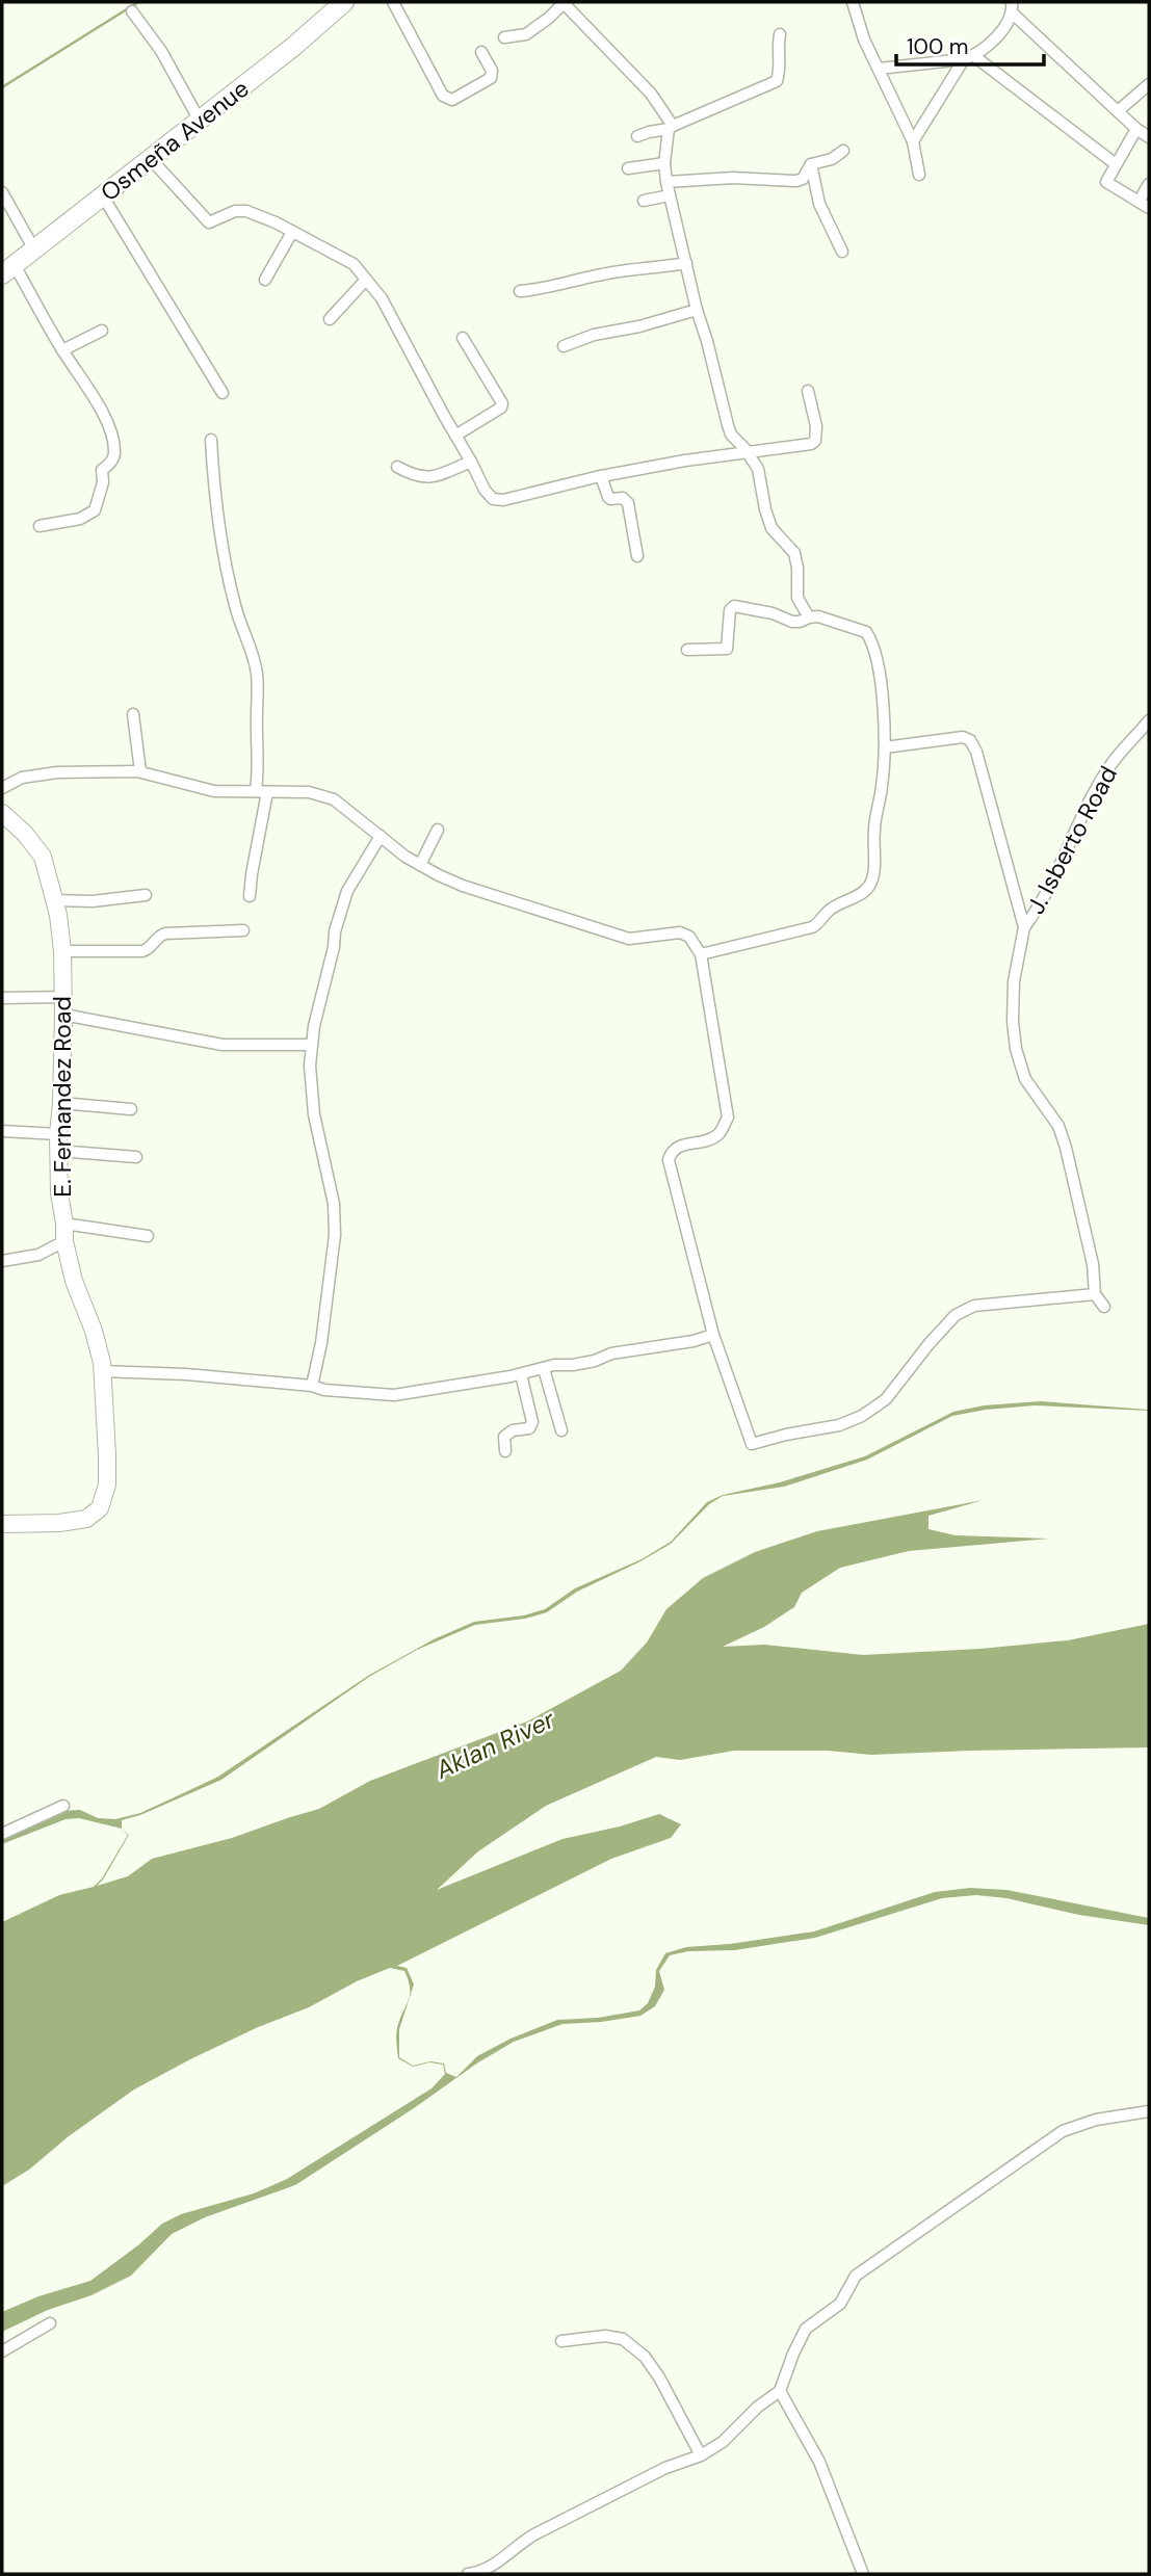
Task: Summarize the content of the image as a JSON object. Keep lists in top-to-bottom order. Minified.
{"streets":{"main road":["Osmeña Avenue"],"street":["J. Isberto Road","E. Fernandez Road"]},"water":["Aklan River"],"scale_bar":"100 m"}
